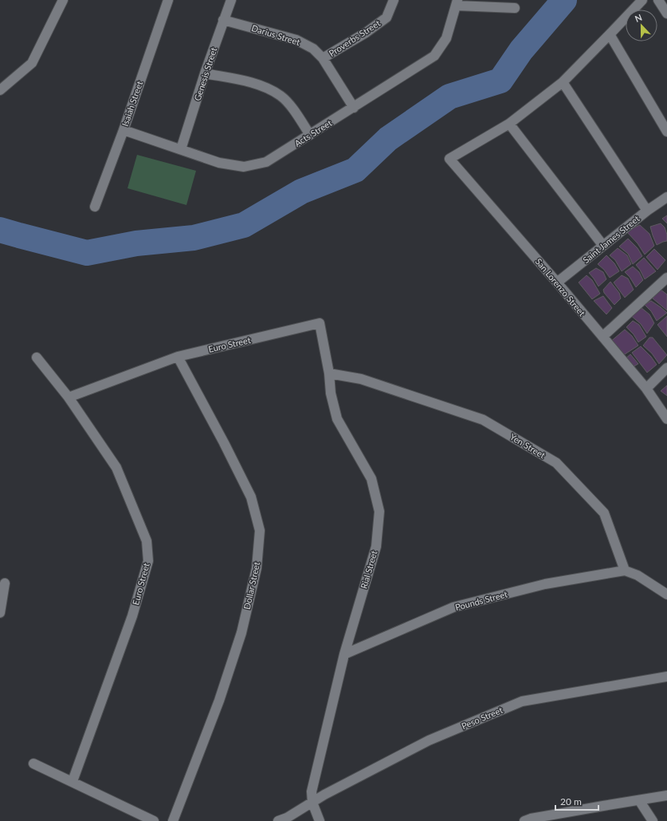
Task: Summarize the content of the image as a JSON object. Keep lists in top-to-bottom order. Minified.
{"streets":{"street":["Darius Street","Proverbs Street","Genesis Street","Isaiah Street","Acts Street","Saint James Street","San Lorenzo Street","Euro Street","Yen Street","Rial Street","Dollar Street","Pounds Street","Peso Street"]},"crossings":[["Darius Street","Proverbs Street"],["Darius Street","Genesis Street"],["Darius Street","Acts Street"],["Genesis Street","Acts Street"],["Isaiah Street","Acts Street"],["Saint James Street","San Lorenzo Street"],["Euro Street","Rial Street"],["Euro Street","Dollar Street"],["Yen Street","Rial Street"],["Yen Street","Pounds Street"],["Rial Street","Pounds Street"],["Rial Street","Peso Street"]],"scale_bar":"20 m","north":"top"}
